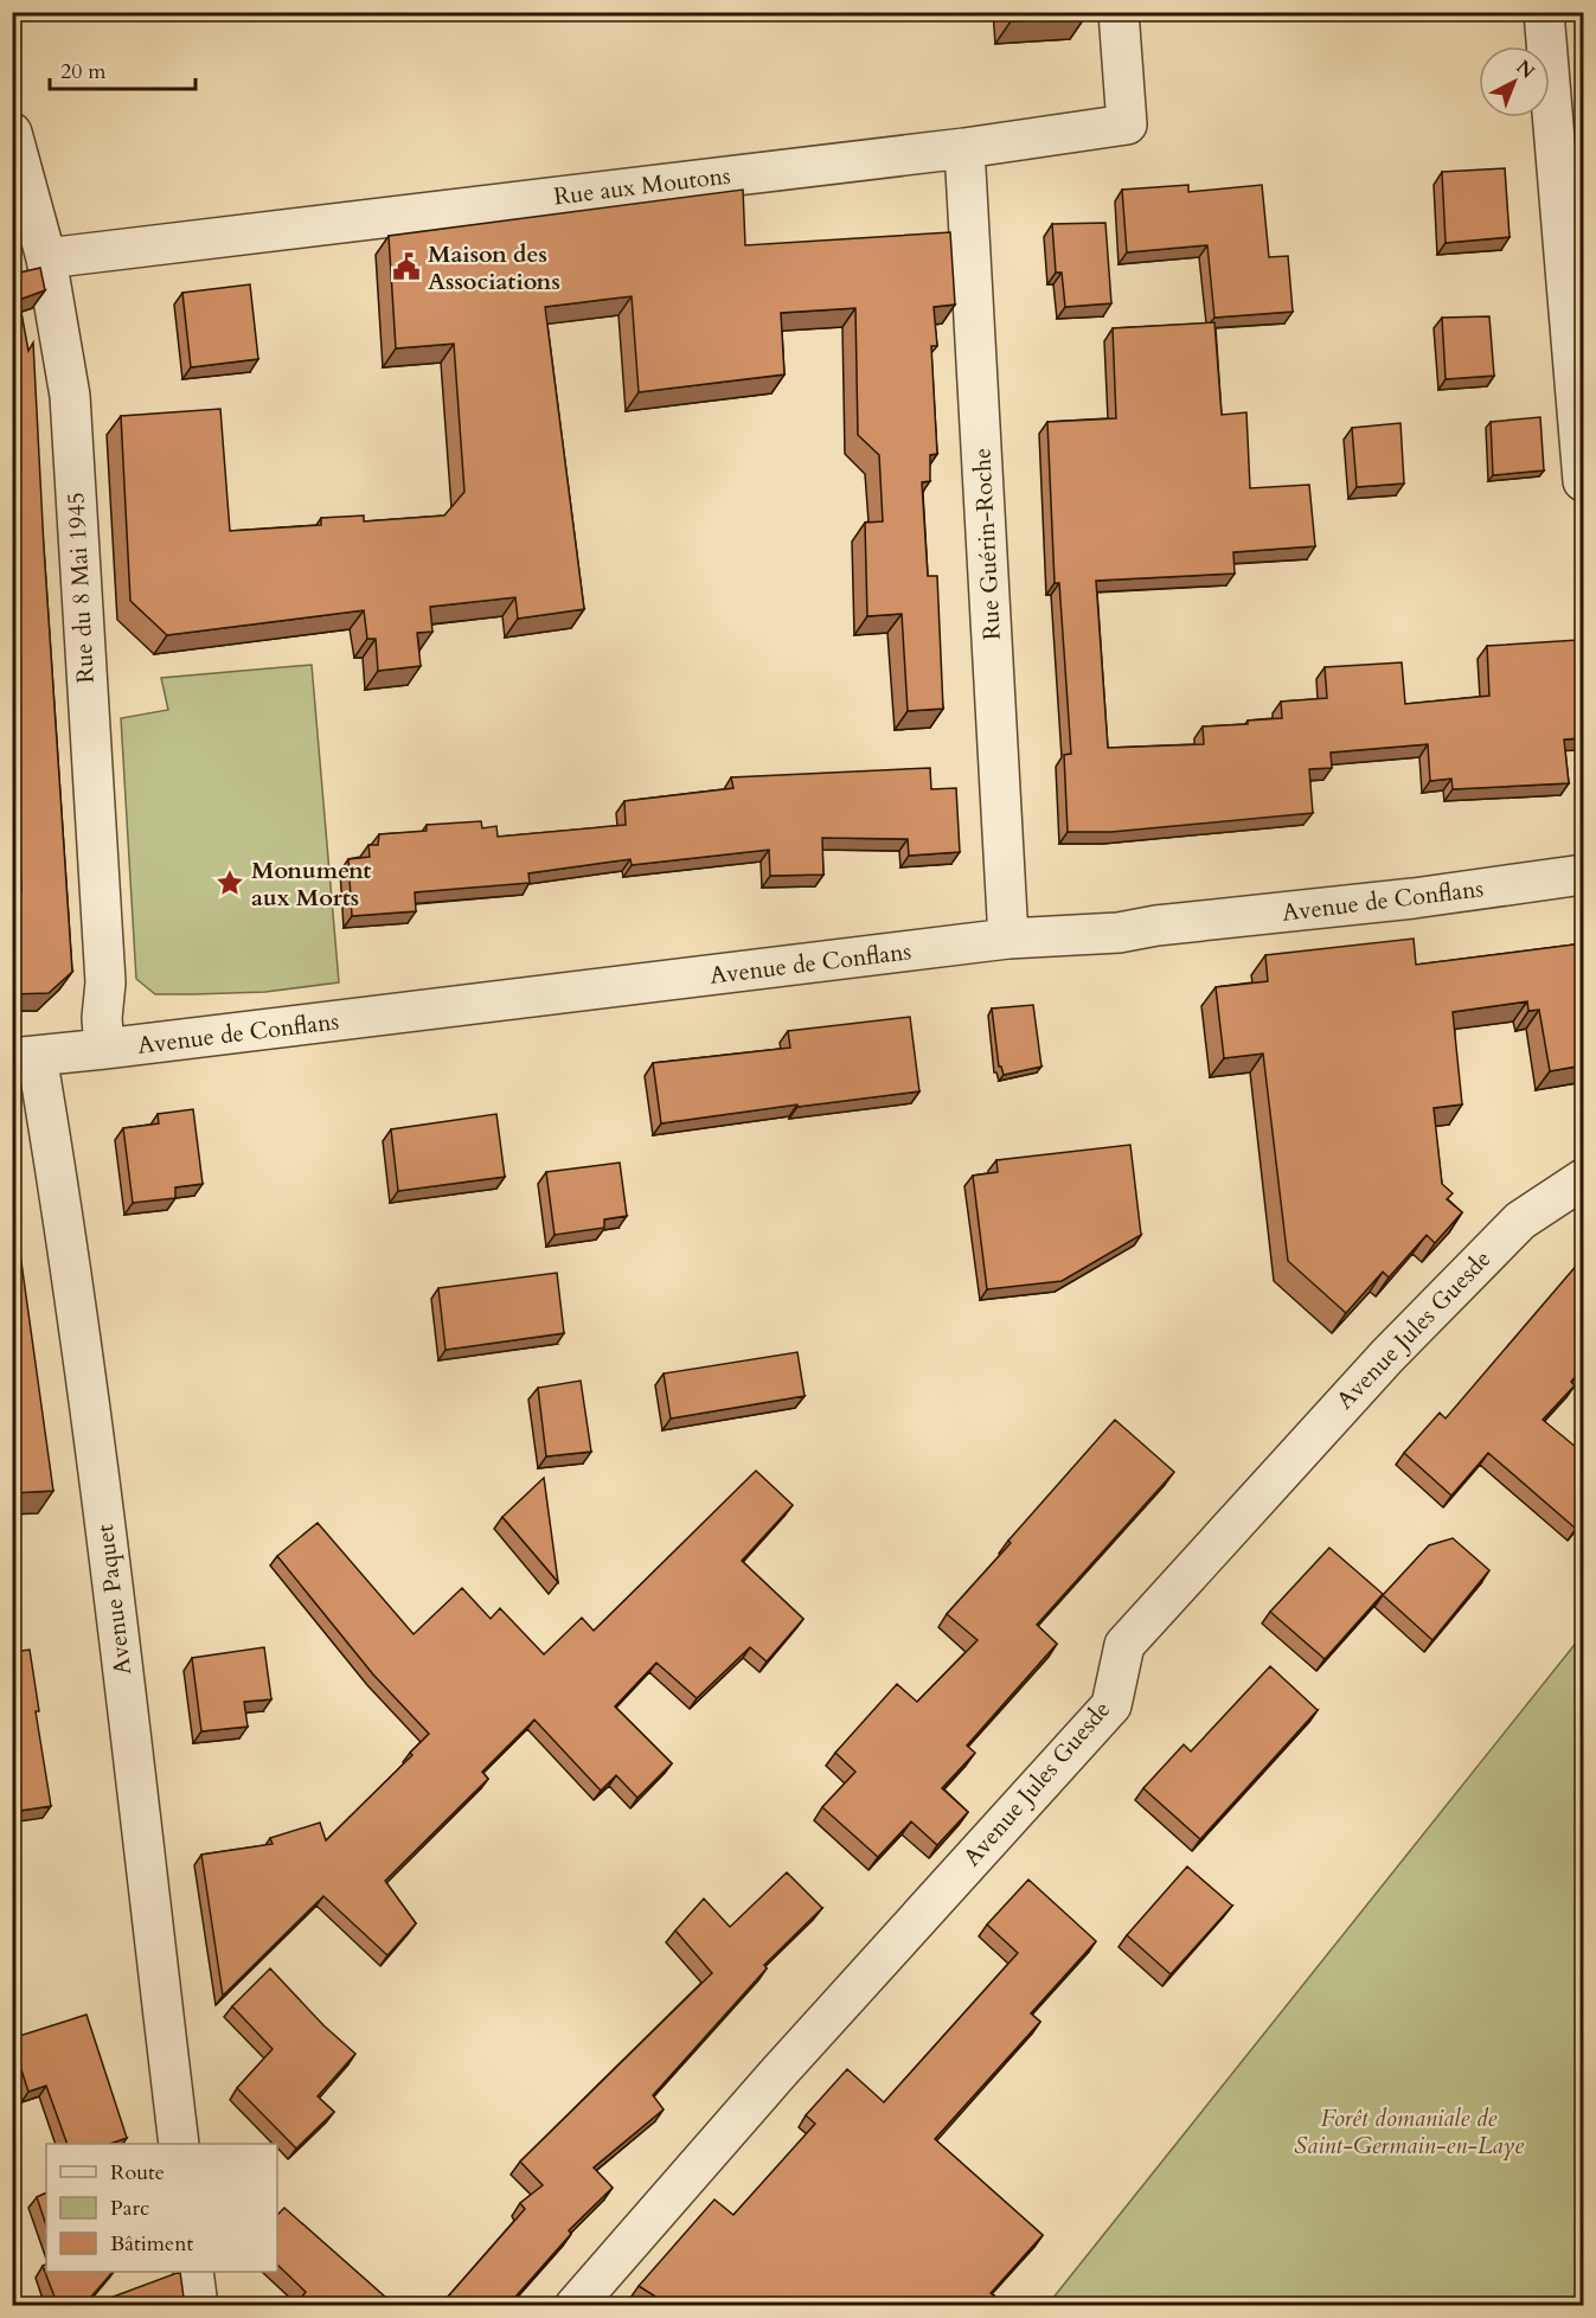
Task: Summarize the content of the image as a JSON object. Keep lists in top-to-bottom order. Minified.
{"streets":{"street":["Rue aux Moutons","Rue Guérin-Roche","Rue du 8 Mai 1945","Avenue de Conflans","Avenue Jules Guesde","Avenue Paquet"]},"crossings":[["Rue aux Moutons","Rue Guérin-Roche"],["Rue aux Moutons","Rue du 8 Mai 1945"],["Rue Guérin-Roche","Avenue de Conflans"],["Rue du 8 Mai 1945","Avenue de Conflans"],["Avenue de Conflans","Avenue Paquet"]],"parks":["Forêt domaniale de Saint-Germain-en-Laye"],"places":{"public building":["Maison des Associations"],"place":["Monument aux Morts"]},"legend":["Route","Parc","Bâtiment"],"scale_bar":"20 m","north":"top right"}
